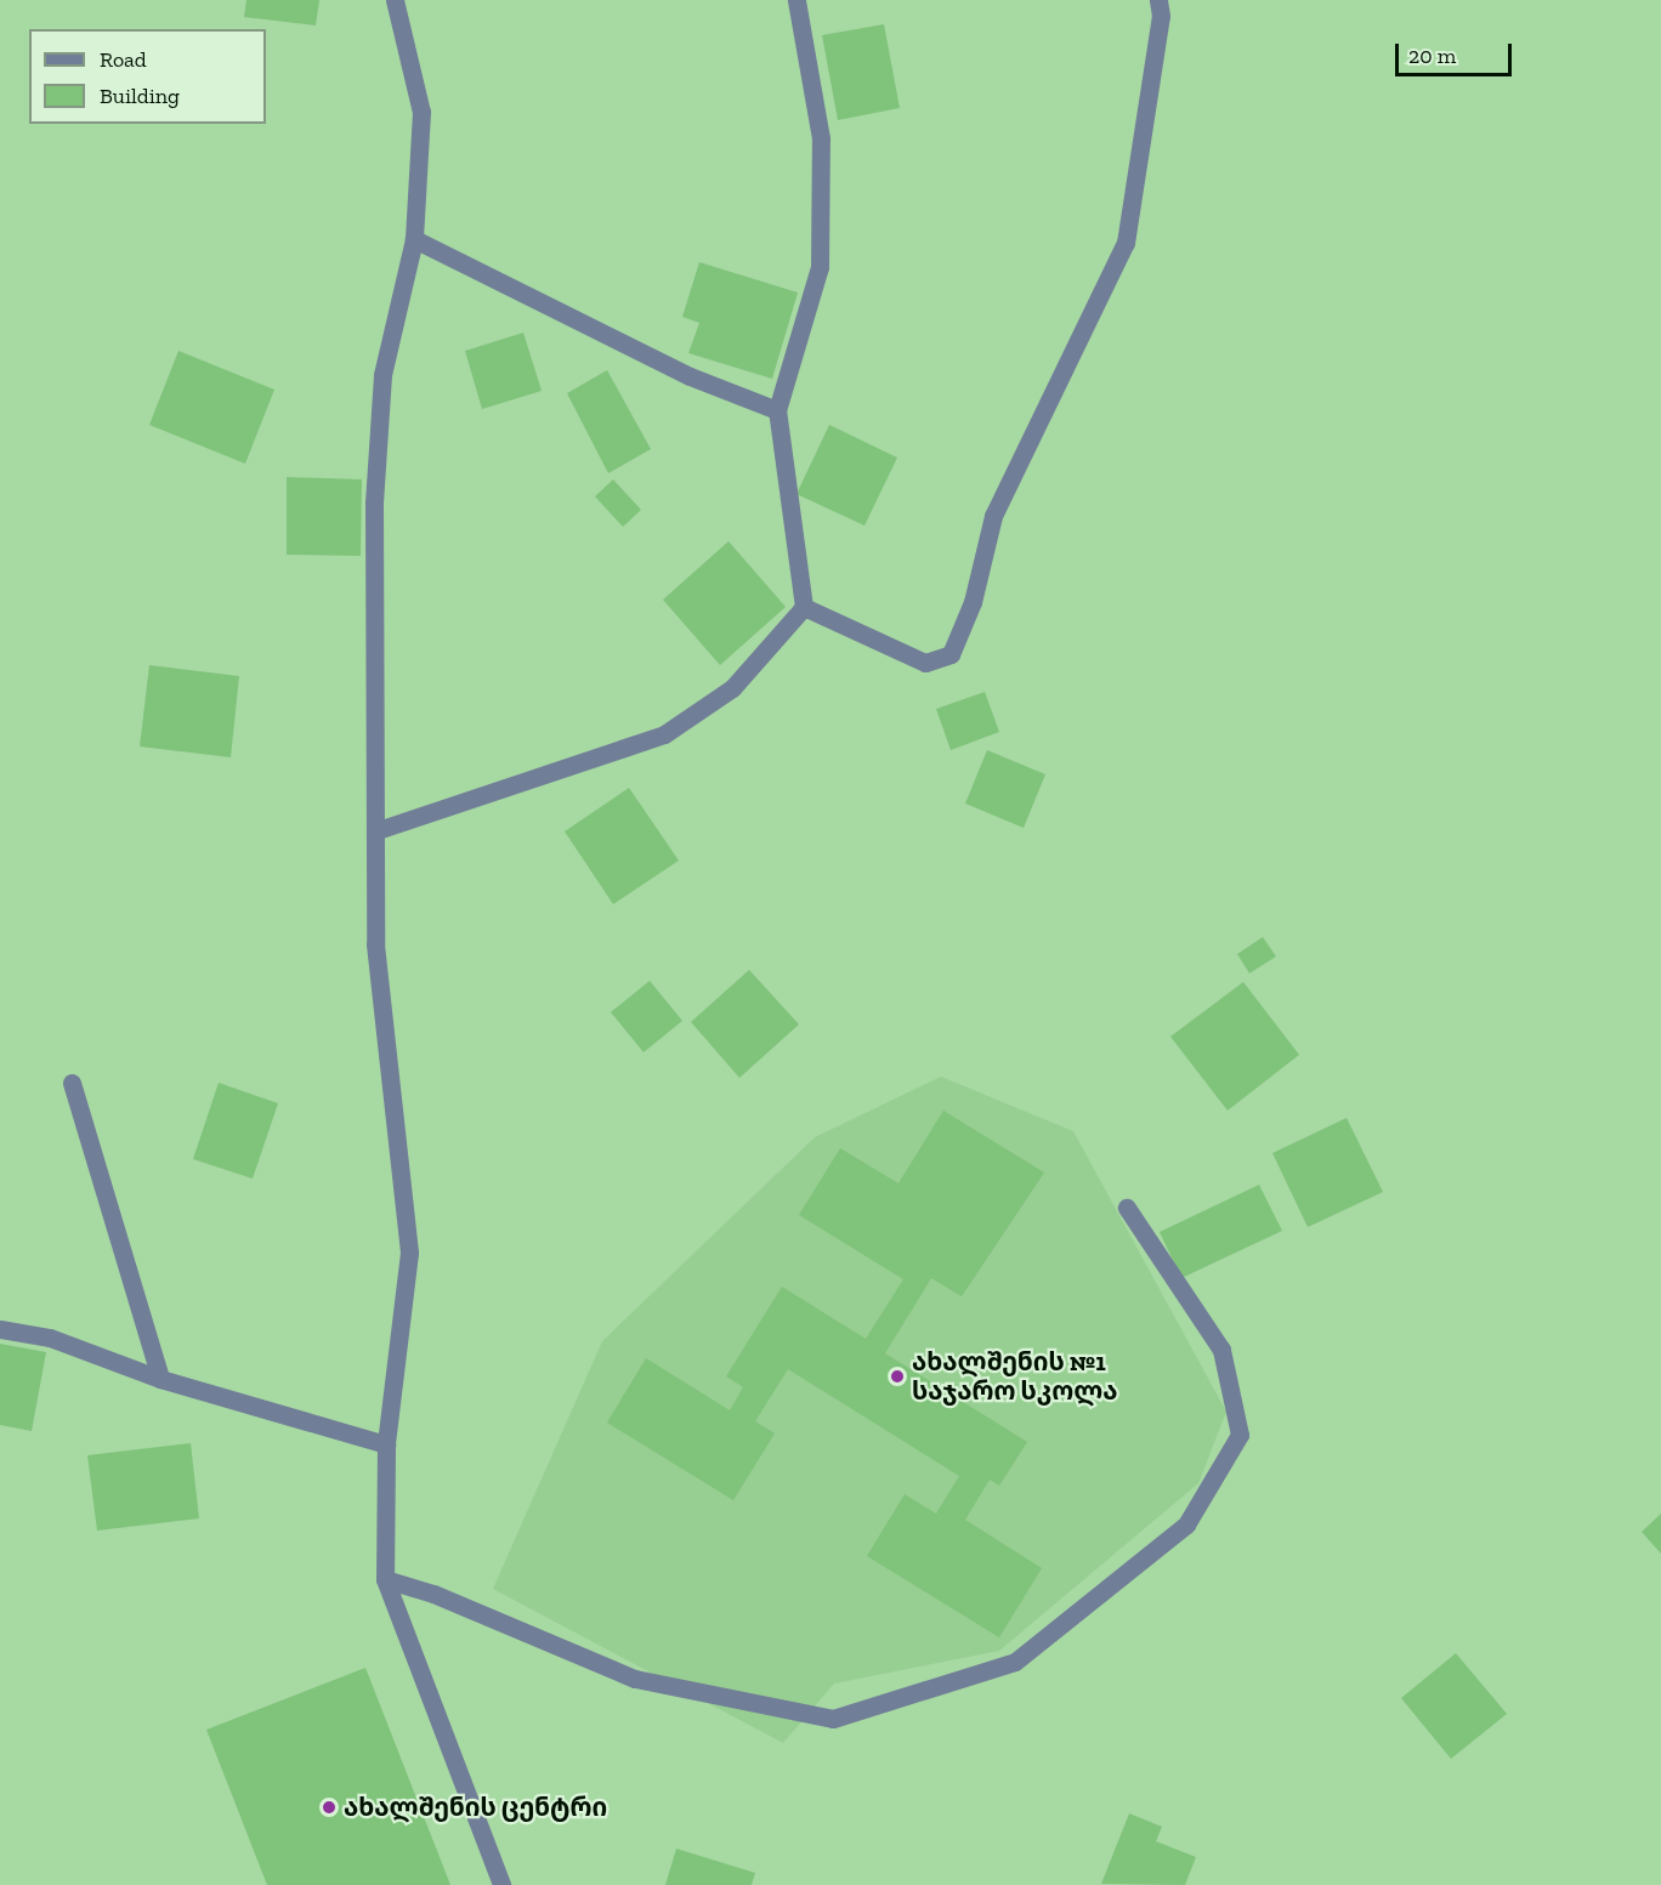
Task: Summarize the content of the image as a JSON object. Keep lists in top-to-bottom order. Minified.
{"places":["ახალშენის №1 საჯარო სკოლა","ახალშენის ცენტრი"],"legend":["Road","Building"],"scale_bar":"20 m"}
